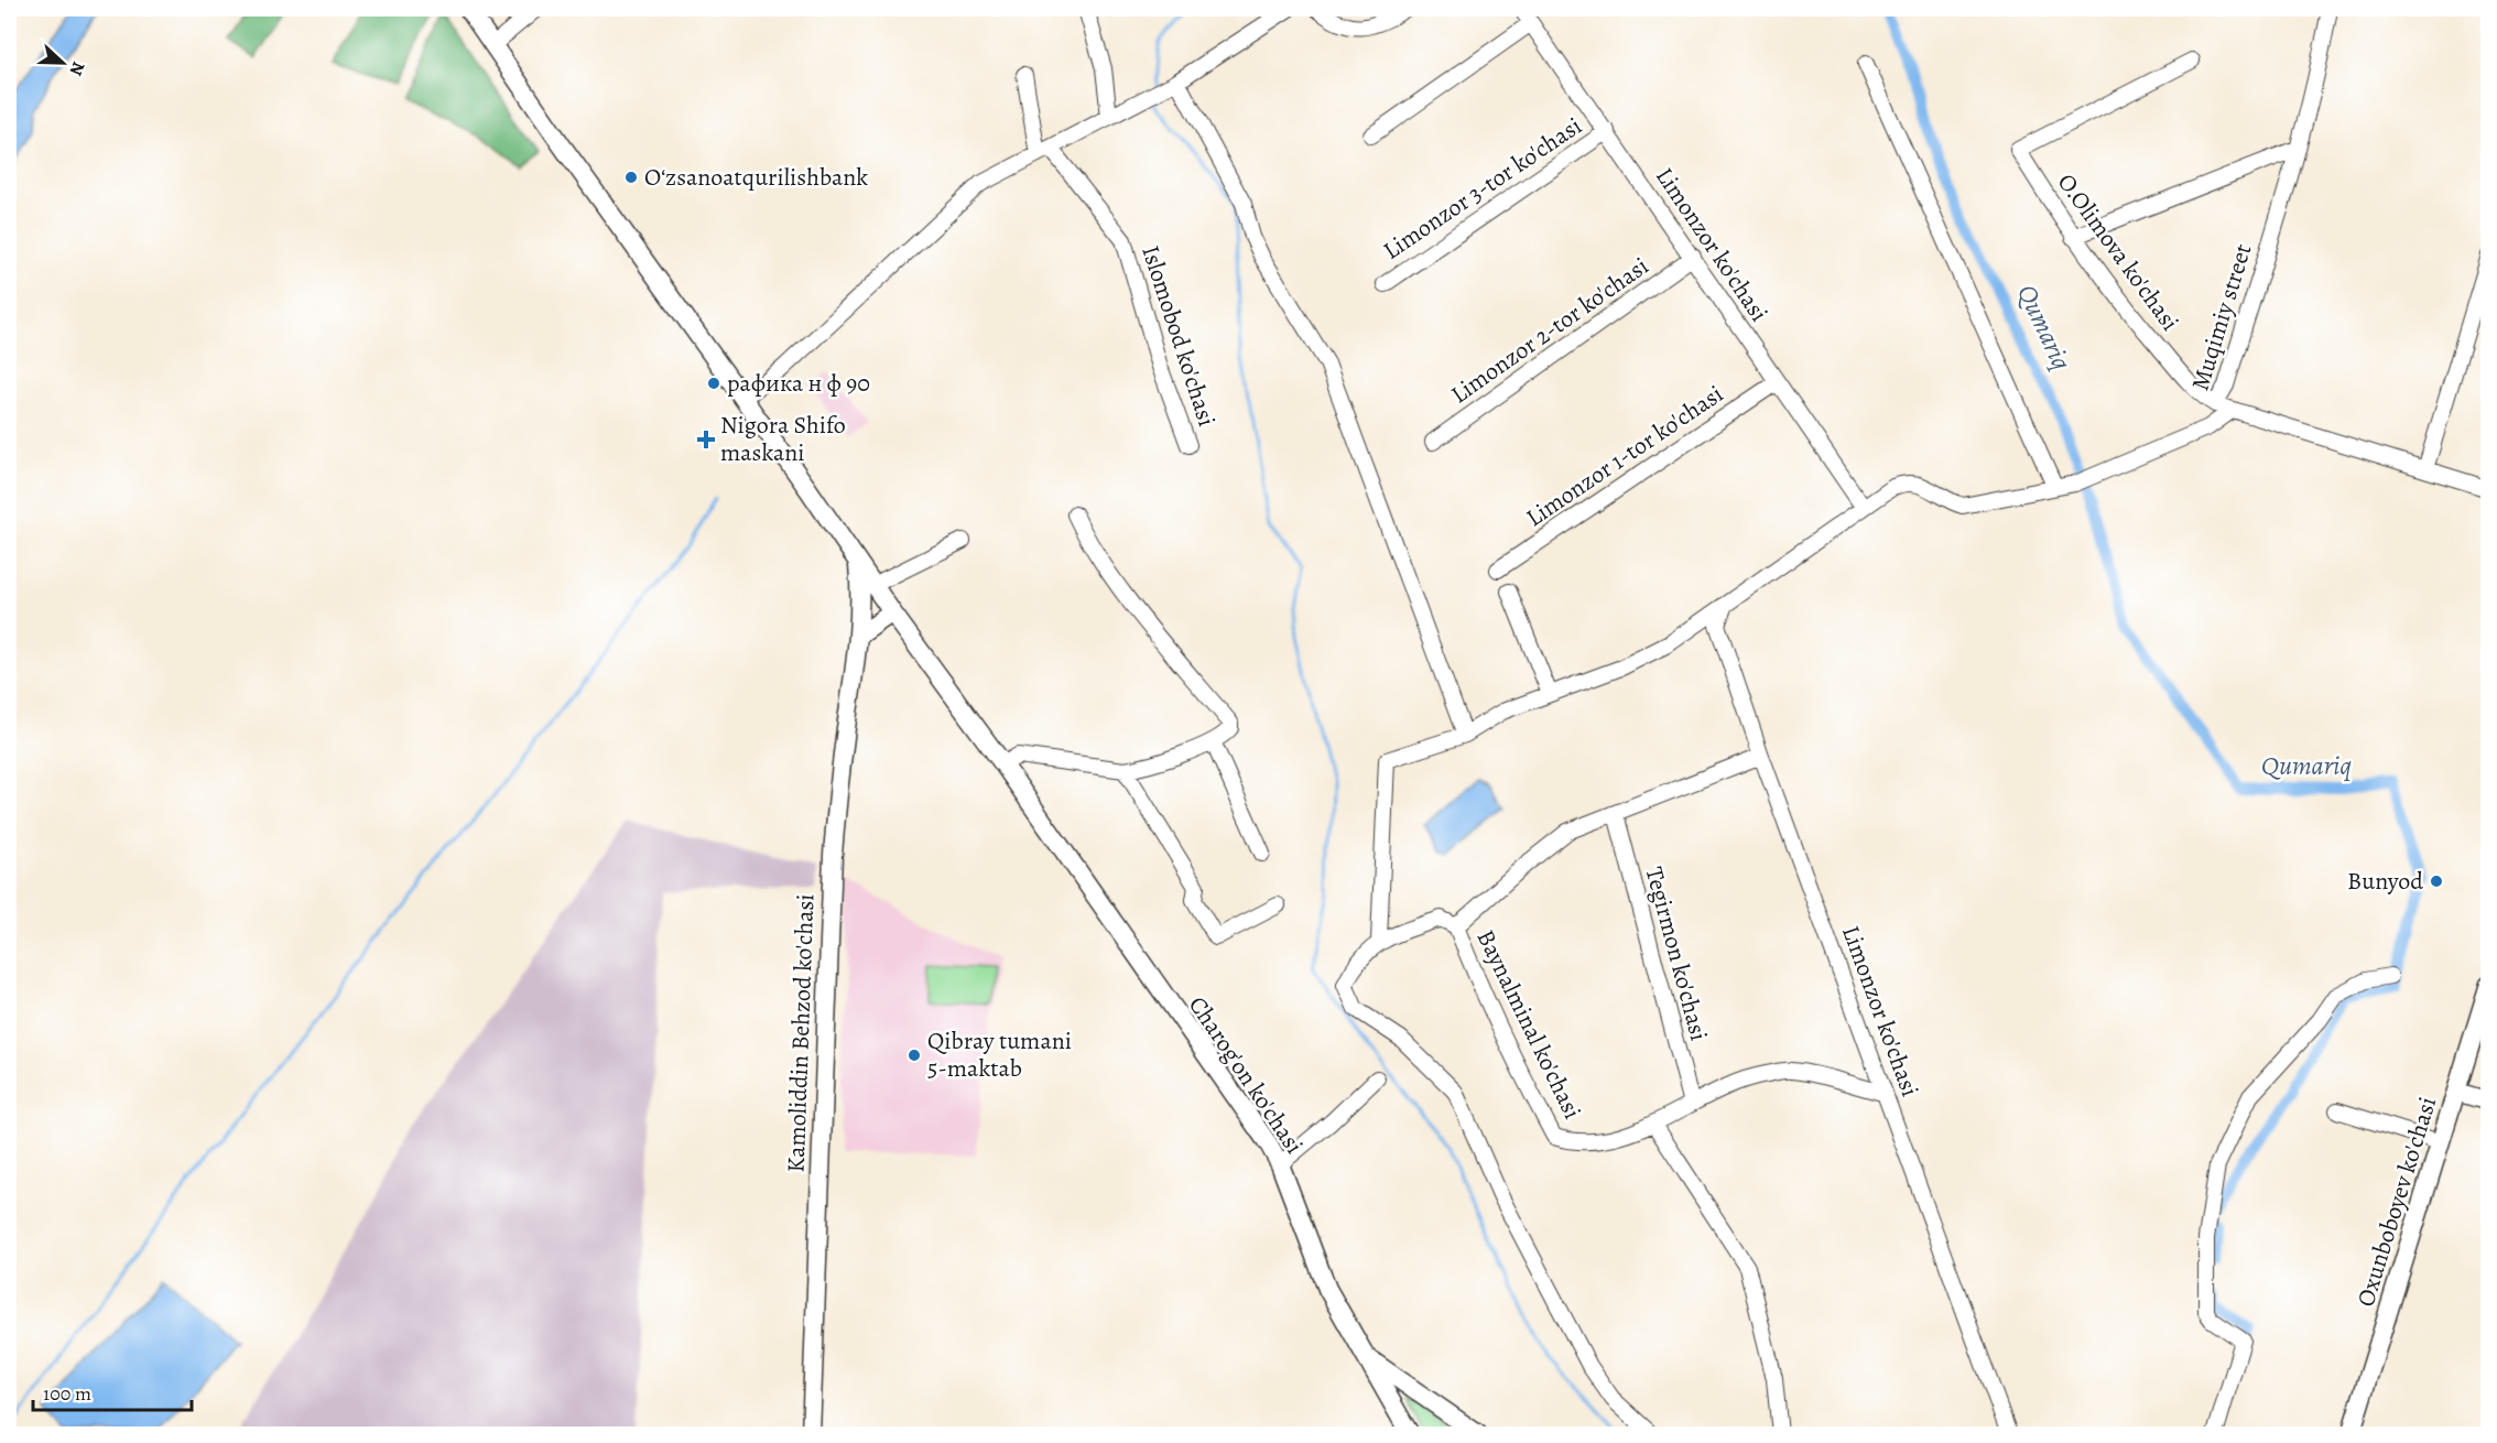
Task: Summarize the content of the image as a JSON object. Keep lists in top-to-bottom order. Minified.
{"streets":{"main road":["Kamoliddin Behzod ko'chasi","Charog'on ko'chasi","Oxunboboyev ko'chasi"],"street":["Limonzor 3-tor ko'chasi","Limonzor ko'chasi","O.Olimova ko'chasi","Muqimiy street","Limonzor 2-tor ko'chasi","Islomobod ko'chasi","Limonzor 1-tor ko'chasi","Tegirmon ko'chasi","Baynalminal ko'chasi"]},"crossings":[["Limonzor 3-tor ko'chasi","Limonzor ko'chasi"],["Limonzor ko'chasi","Limonzor 2-tor ko'chasi"],["Limonzor ko'chasi","Limonzor 1-tor ko'chasi"],["Limonzor ko'chasi","Baynalminal ko'chasi"],["O.Olimova ko'chasi","Muqimiy street"],["Tegirmon ko'chasi","Baynalminal ko'chasi"],["Kamoliddin Behzod ko'chasi","Charog'on ko'chasi"]],"water":["Qumariq"],"places":{"other":["Oʻzsanoatqurilishbank","рафика н ф 90","Bunyod","Qibray tumani 5-maktab"],"health":["Nigora Shifo maskani"]},"scale_bar":"100 m","north":"right"}
